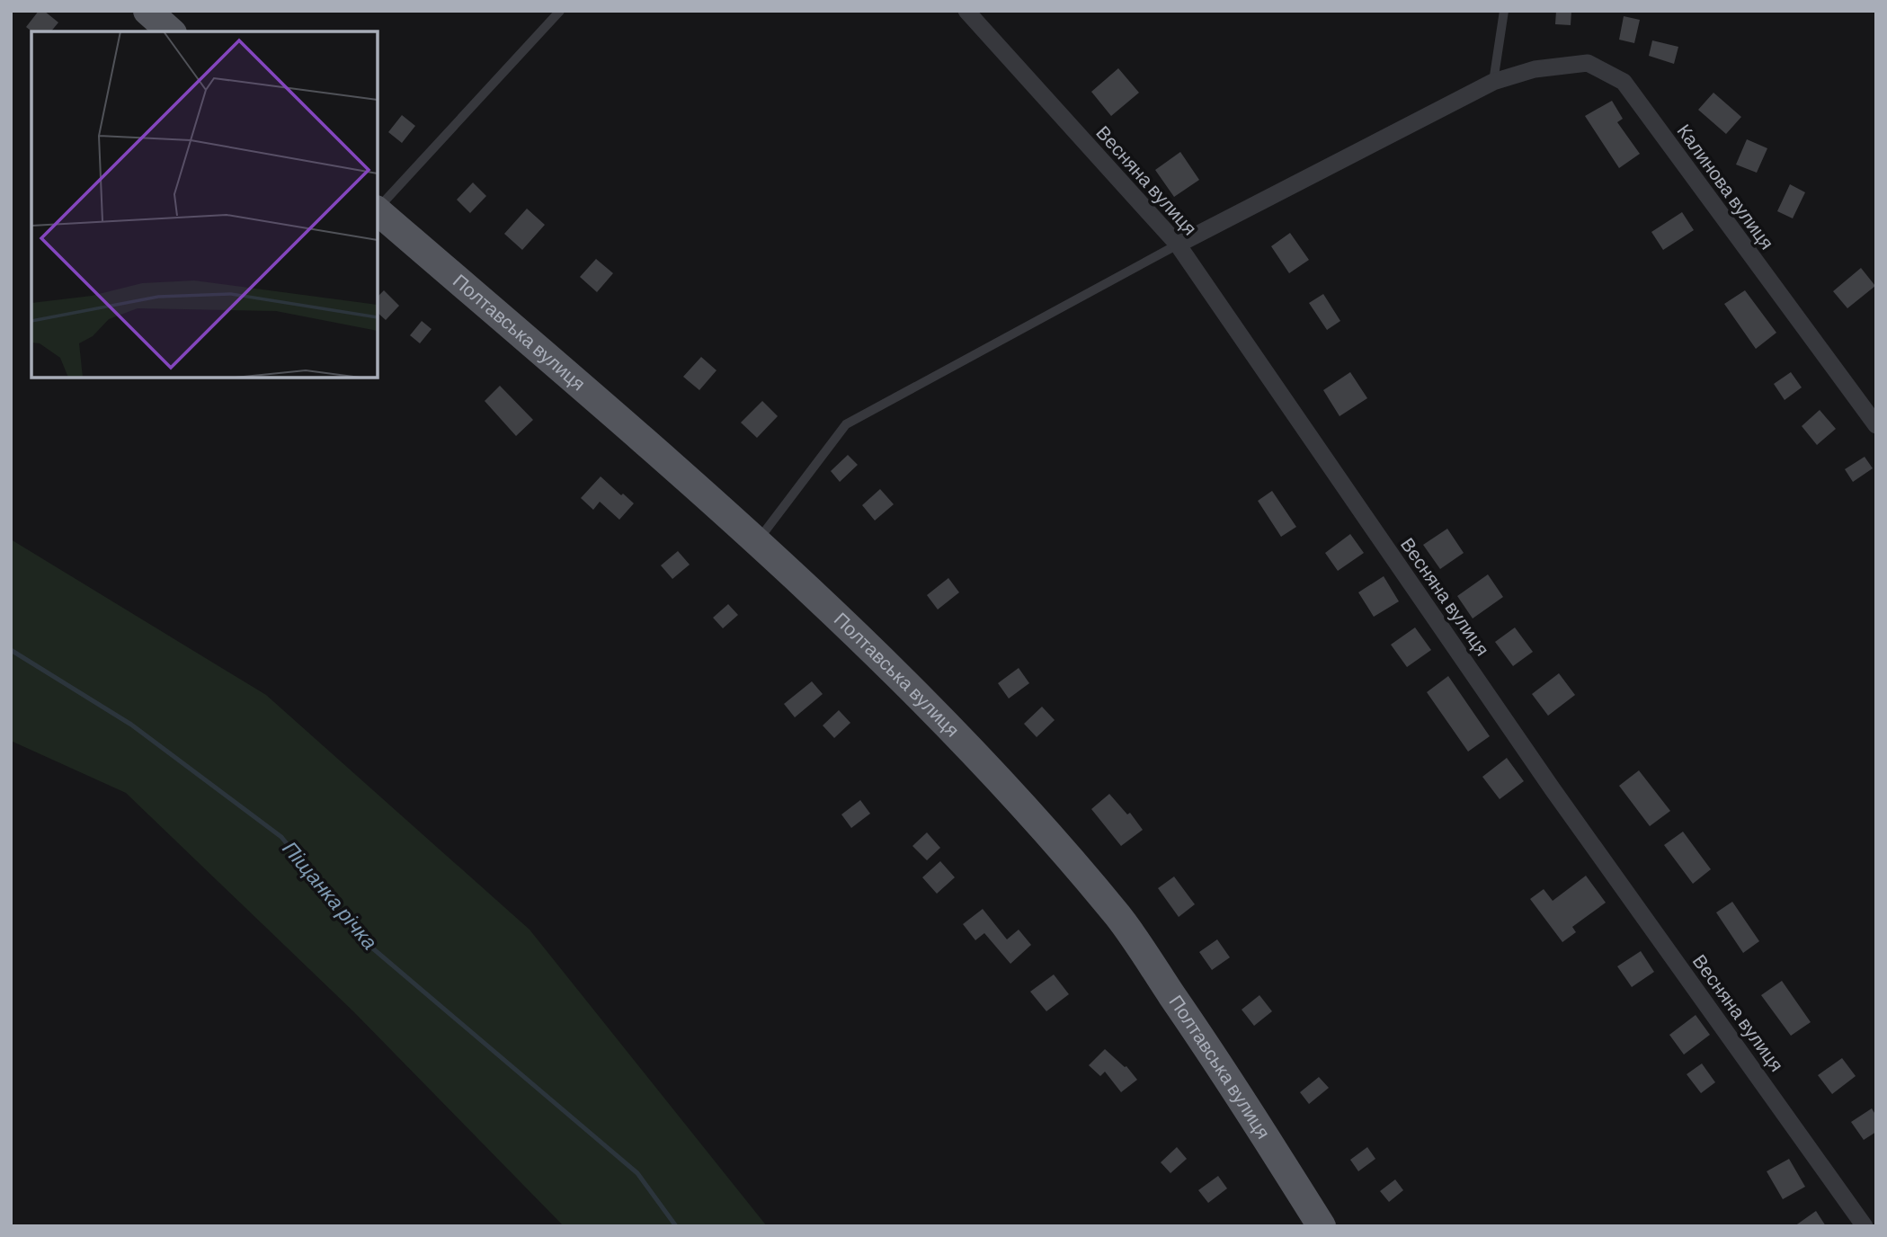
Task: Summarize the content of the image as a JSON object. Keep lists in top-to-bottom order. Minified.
{"streets":{"main road":["Полтавська вулиця"],"street":["Весняна вулиця","Калинова вулиця"]},"crossings":[["Весняна вулиця","Калинова вулиця"]],"water":["Піщанка річка"]}
